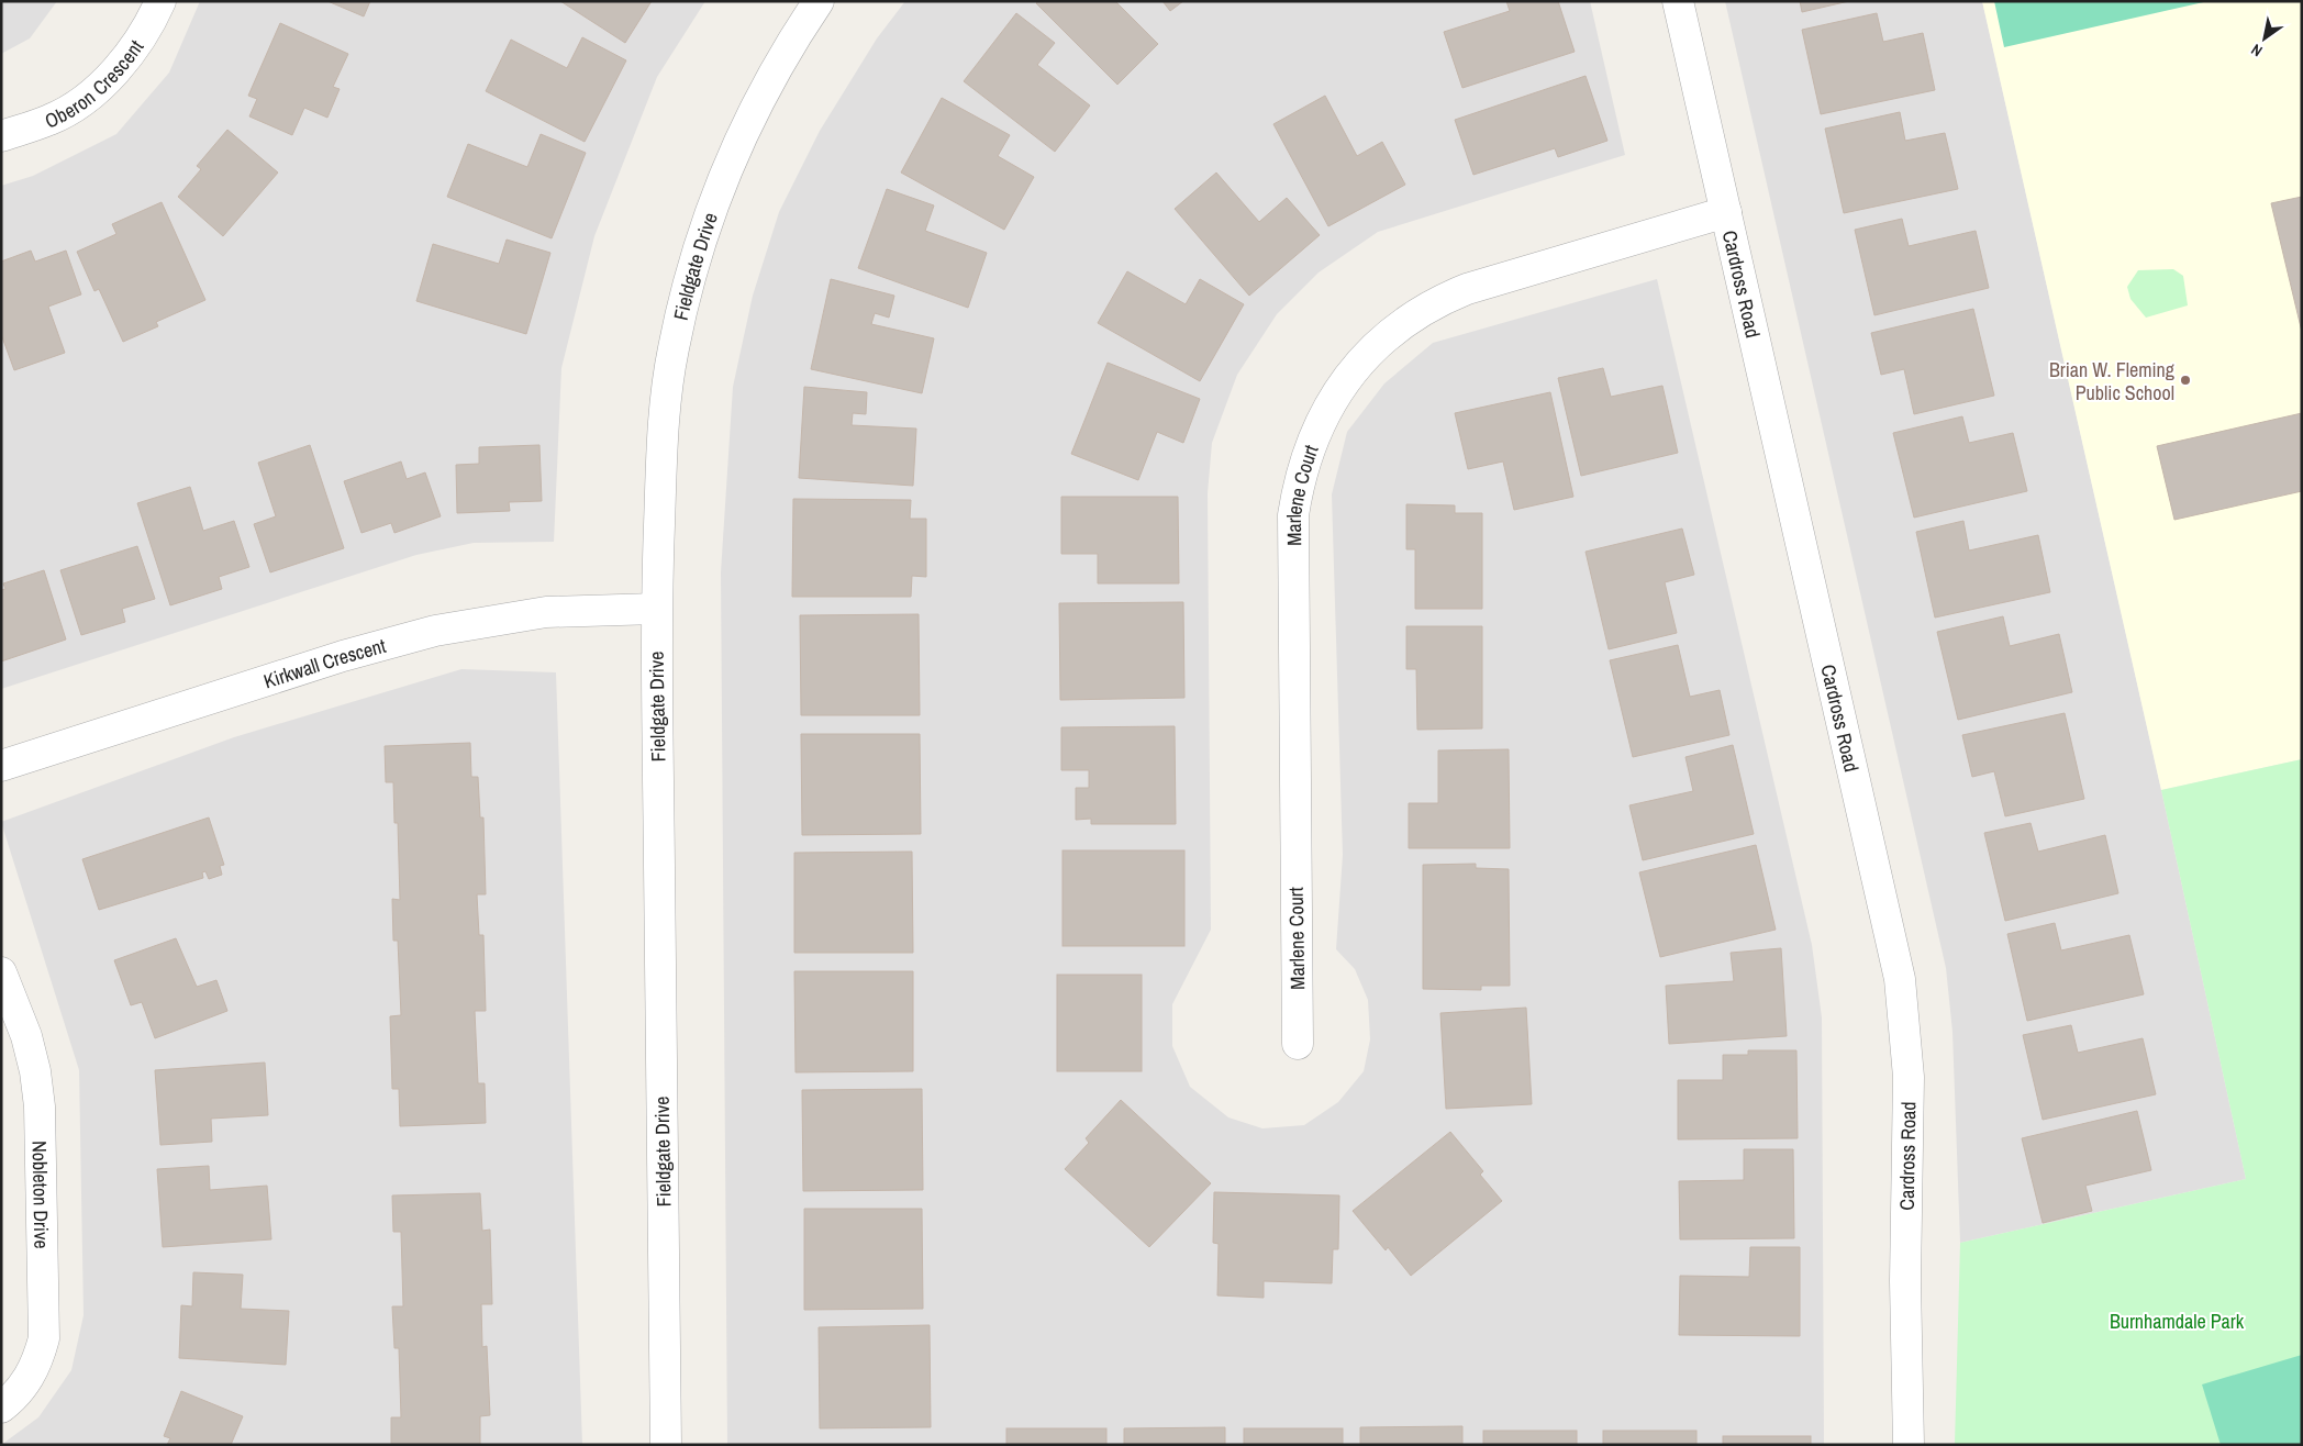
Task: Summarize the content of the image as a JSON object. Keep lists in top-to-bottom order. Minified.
{"streets":{"street":["Oberon Crescent","Fieldgate Drive","Cardross Road","Marlene Court","Kirkwall Crescent","Nobleton Drive"]},"crossings":[["Fieldgate Drive","Kirkwall Crescent"],["Cardross Road","Marlene Court"]],"parks":["Burnhamdale Park"],"places":["Brian W. Fleming Public School"],"north":"bottom left"}
